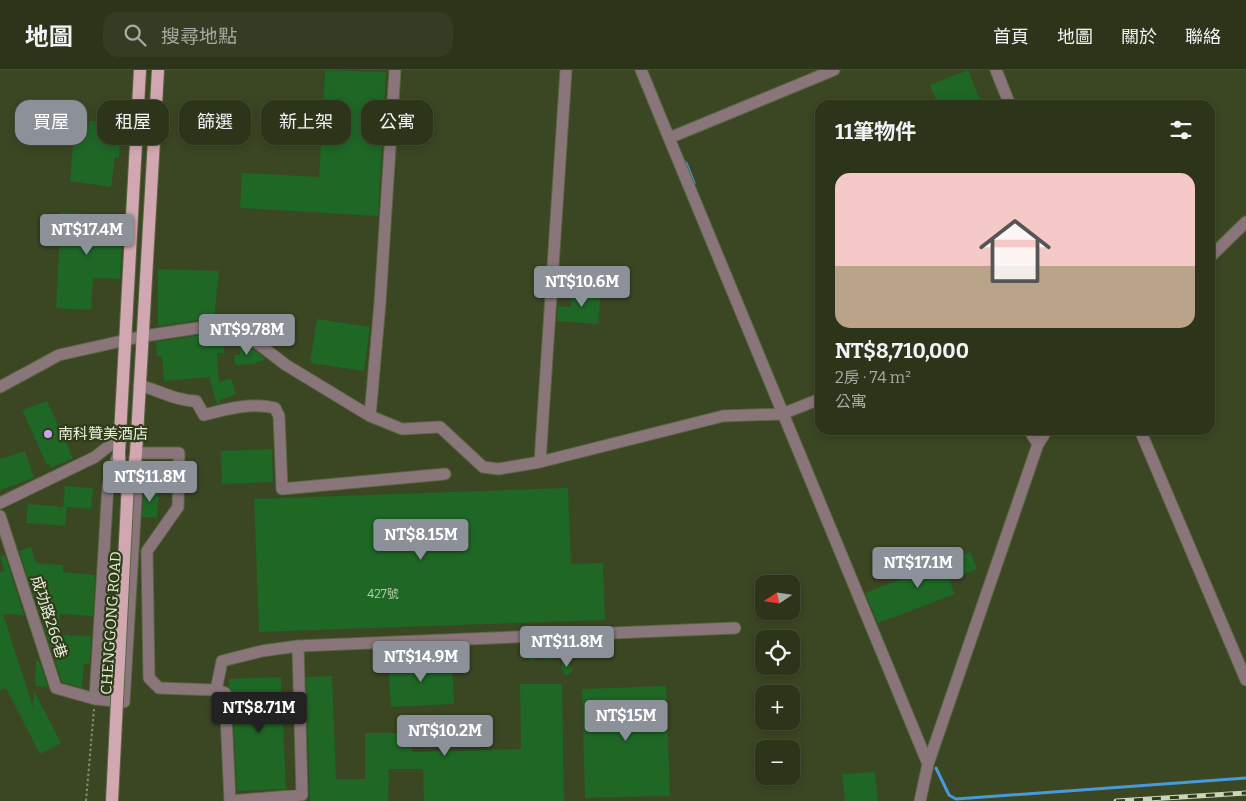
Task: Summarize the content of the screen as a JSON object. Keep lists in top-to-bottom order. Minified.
{"streets":{"main road":["CHENGGONG ROAD"],"street":["成功路266巷"]},"crossings":[["成功路266巷","CHENGGONG ROAD"]],"places":["南科贊美酒店"],"house_numbers":["427號"],"north":"left","page":{"header":"地圖","search":"搜尋地點","nav":["首頁","地圖","關於","聯絡"],"chip":["買屋","租屋","篩選","新上架","公寓"],"heading":"11筆物件","list":[{"name":"NT$8,710,000","note":"2房 · 74 m² · 公寓"}],"price":["NT$17.4M","NT$10.6M","NT$9.78M","NT$11.8M","NT$8.15M","NT$17.1M","NT$11.8M","NT$14.9M","NT$8.71M","NT$15M","NT$10.2M"],"map_buttons":["+","−"]}}
